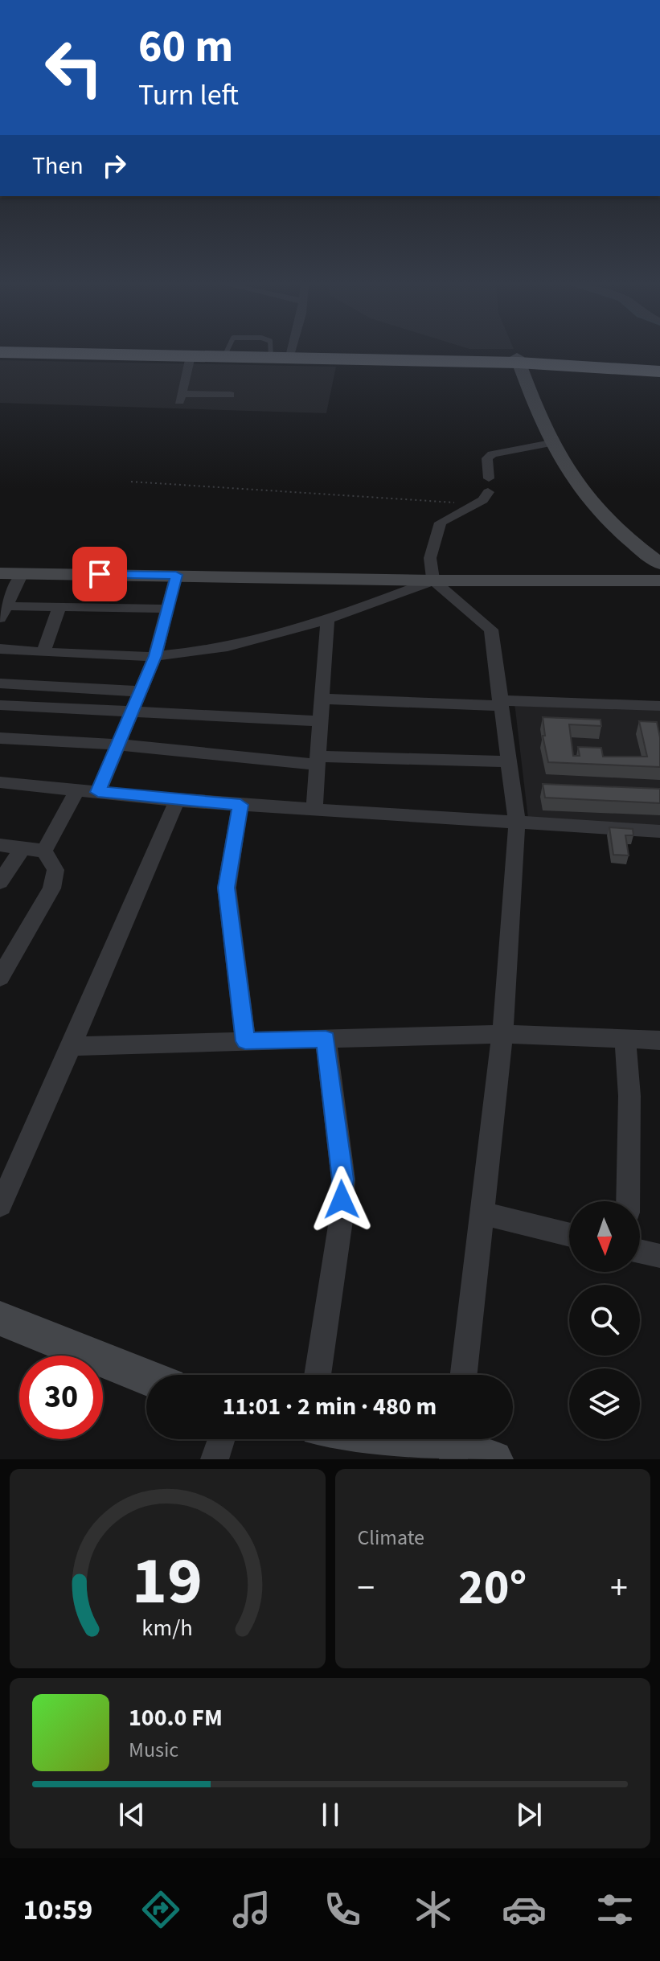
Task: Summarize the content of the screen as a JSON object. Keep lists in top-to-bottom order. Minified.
{"north":"bottom","page":{"turn":["60 m","Turn left"],"then":"Then","limit":"30","trip":"11:01 · 2 min · 480 m","tile":"Climate","heat":["−","20°","+"],"song":["100.0 FM","Music"],"tabs":"10:59","gauge":["19","km/h"]}}
